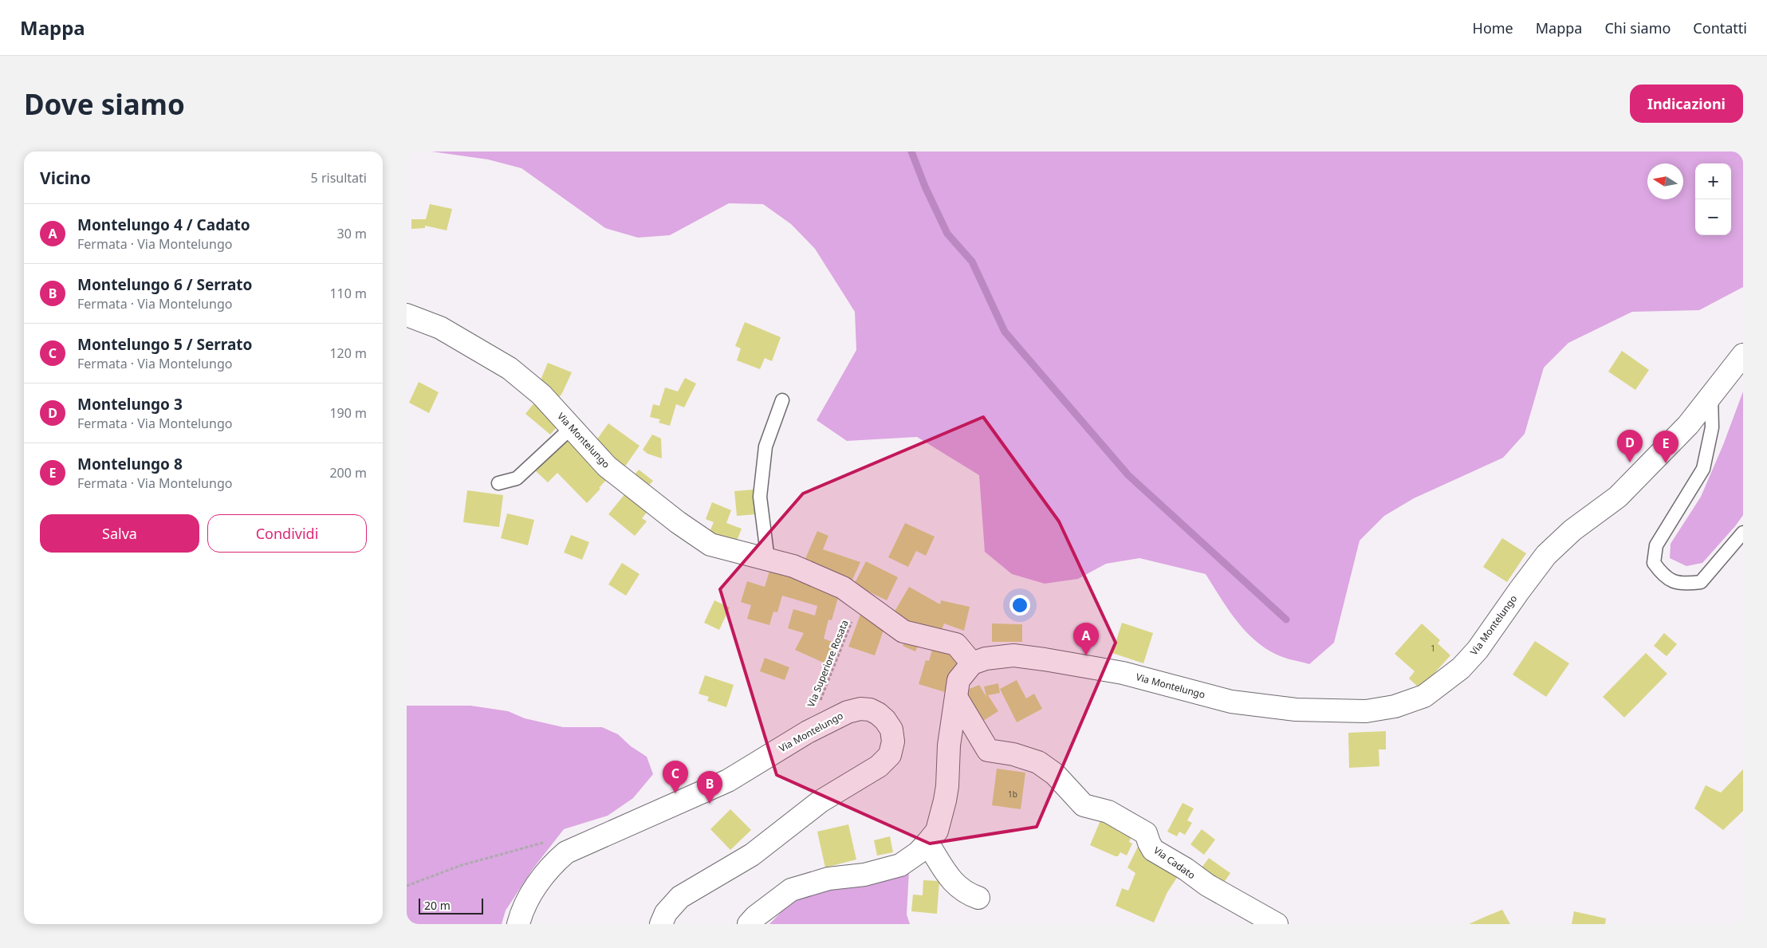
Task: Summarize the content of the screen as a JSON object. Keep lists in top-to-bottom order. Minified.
{"streets":{"street":["Via Montelungo","Via Cadato"],"path":["Via Superiore Rosata"]},"crossings":[["Via Montelungo","Via Superiore Rosata"]],"house_numbers":["1","1b"],"scale_bar":"20 m","north":"left","page":{"header":"Mappa","nav":["Home","Mappa","Chi siamo","Contatti"],"buttons":["Indicazioni",["Salva","Condividi"]],"title":"Dove siamo","heading":["Vicino","5 risultati"],"map_buttons":["+","−"],"list":[{"mark":"A","name":"Montelungo 4 / Cadato","note":"Fermata · Via Montelungo","value":"30 m"},{"mark":"B","name":"Montelungo 6 / Serrato","note":"Fermata · Via Montelungo","value":"110 m"},{"mark":"C","name":"Montelungo 5 / Serrato","note":"Fermata · Via Montelungo","value":"120 m"},{"mark":"D","name":"Montelungo 3","note":"Fermata · Via Montelungo","value":"190 m"},{"mark":"E","name":"Montelungo 8","note":"Fermata · Via Montelungo","value":"200 m"}],"pins":["D","E","A","C","B"],"scale":"20 m"}}
